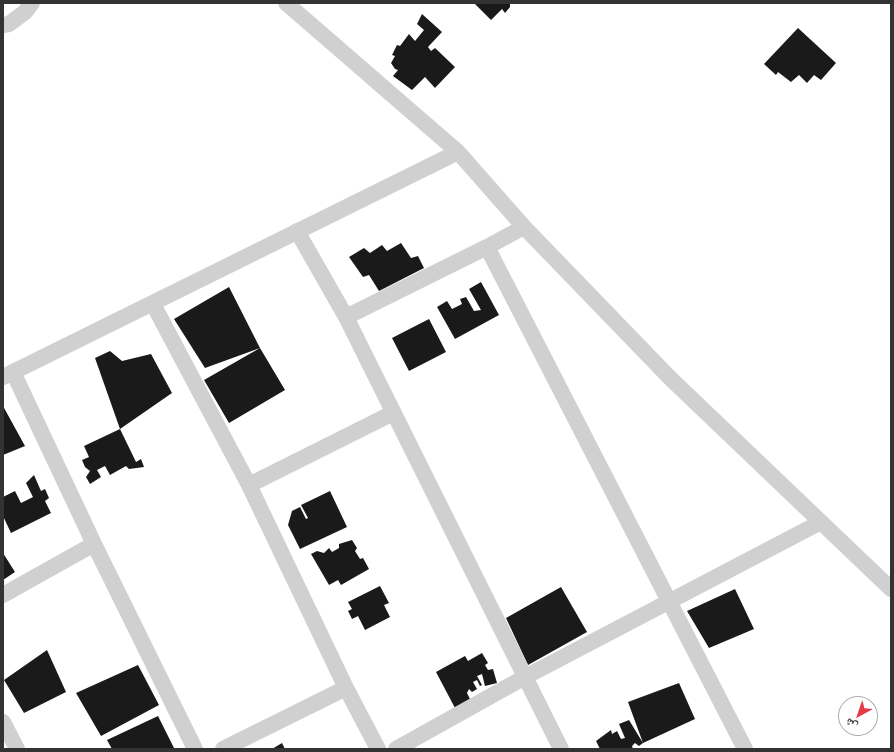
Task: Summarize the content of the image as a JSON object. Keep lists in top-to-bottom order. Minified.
{"north":"bottom left"}
